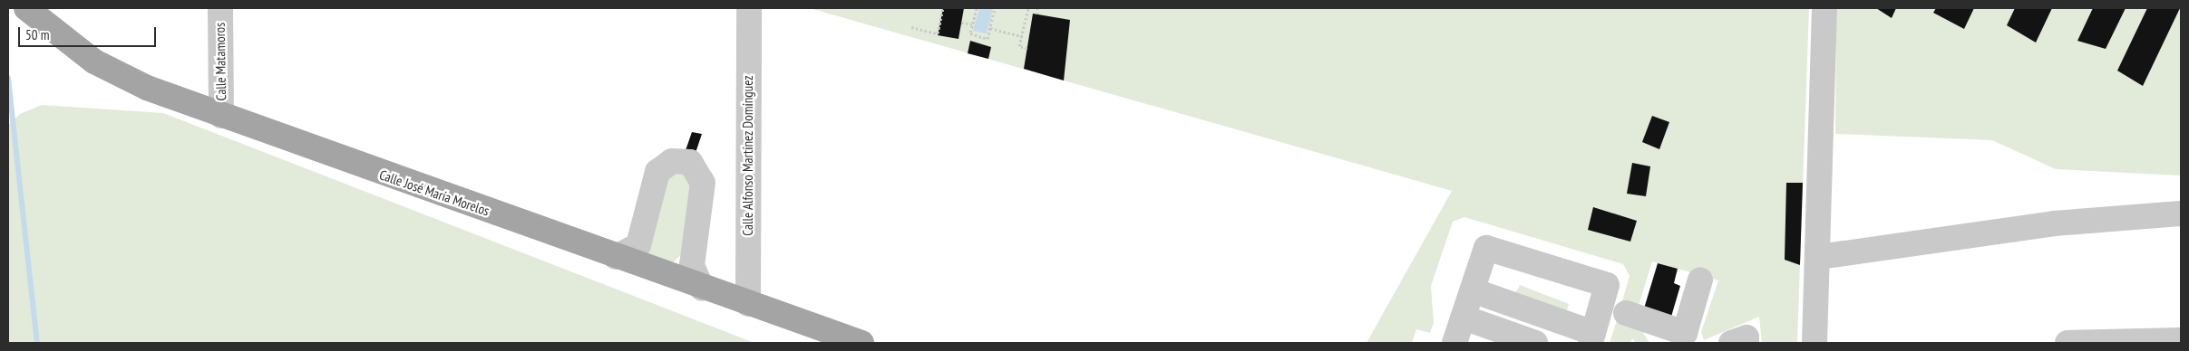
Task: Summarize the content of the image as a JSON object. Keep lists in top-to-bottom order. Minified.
{"streets":{"main road":["Calle José María Morelos"],"street":["Calle Matamoros","Calle Alfonso Martínez Domínguez"]},"crossings":[["Calle Matamoros","Calle José María Morelos"],["Calle Alfonso Martínez Domínguez","Calle José María Morelos"]],"scale_bar":"50 m"}
